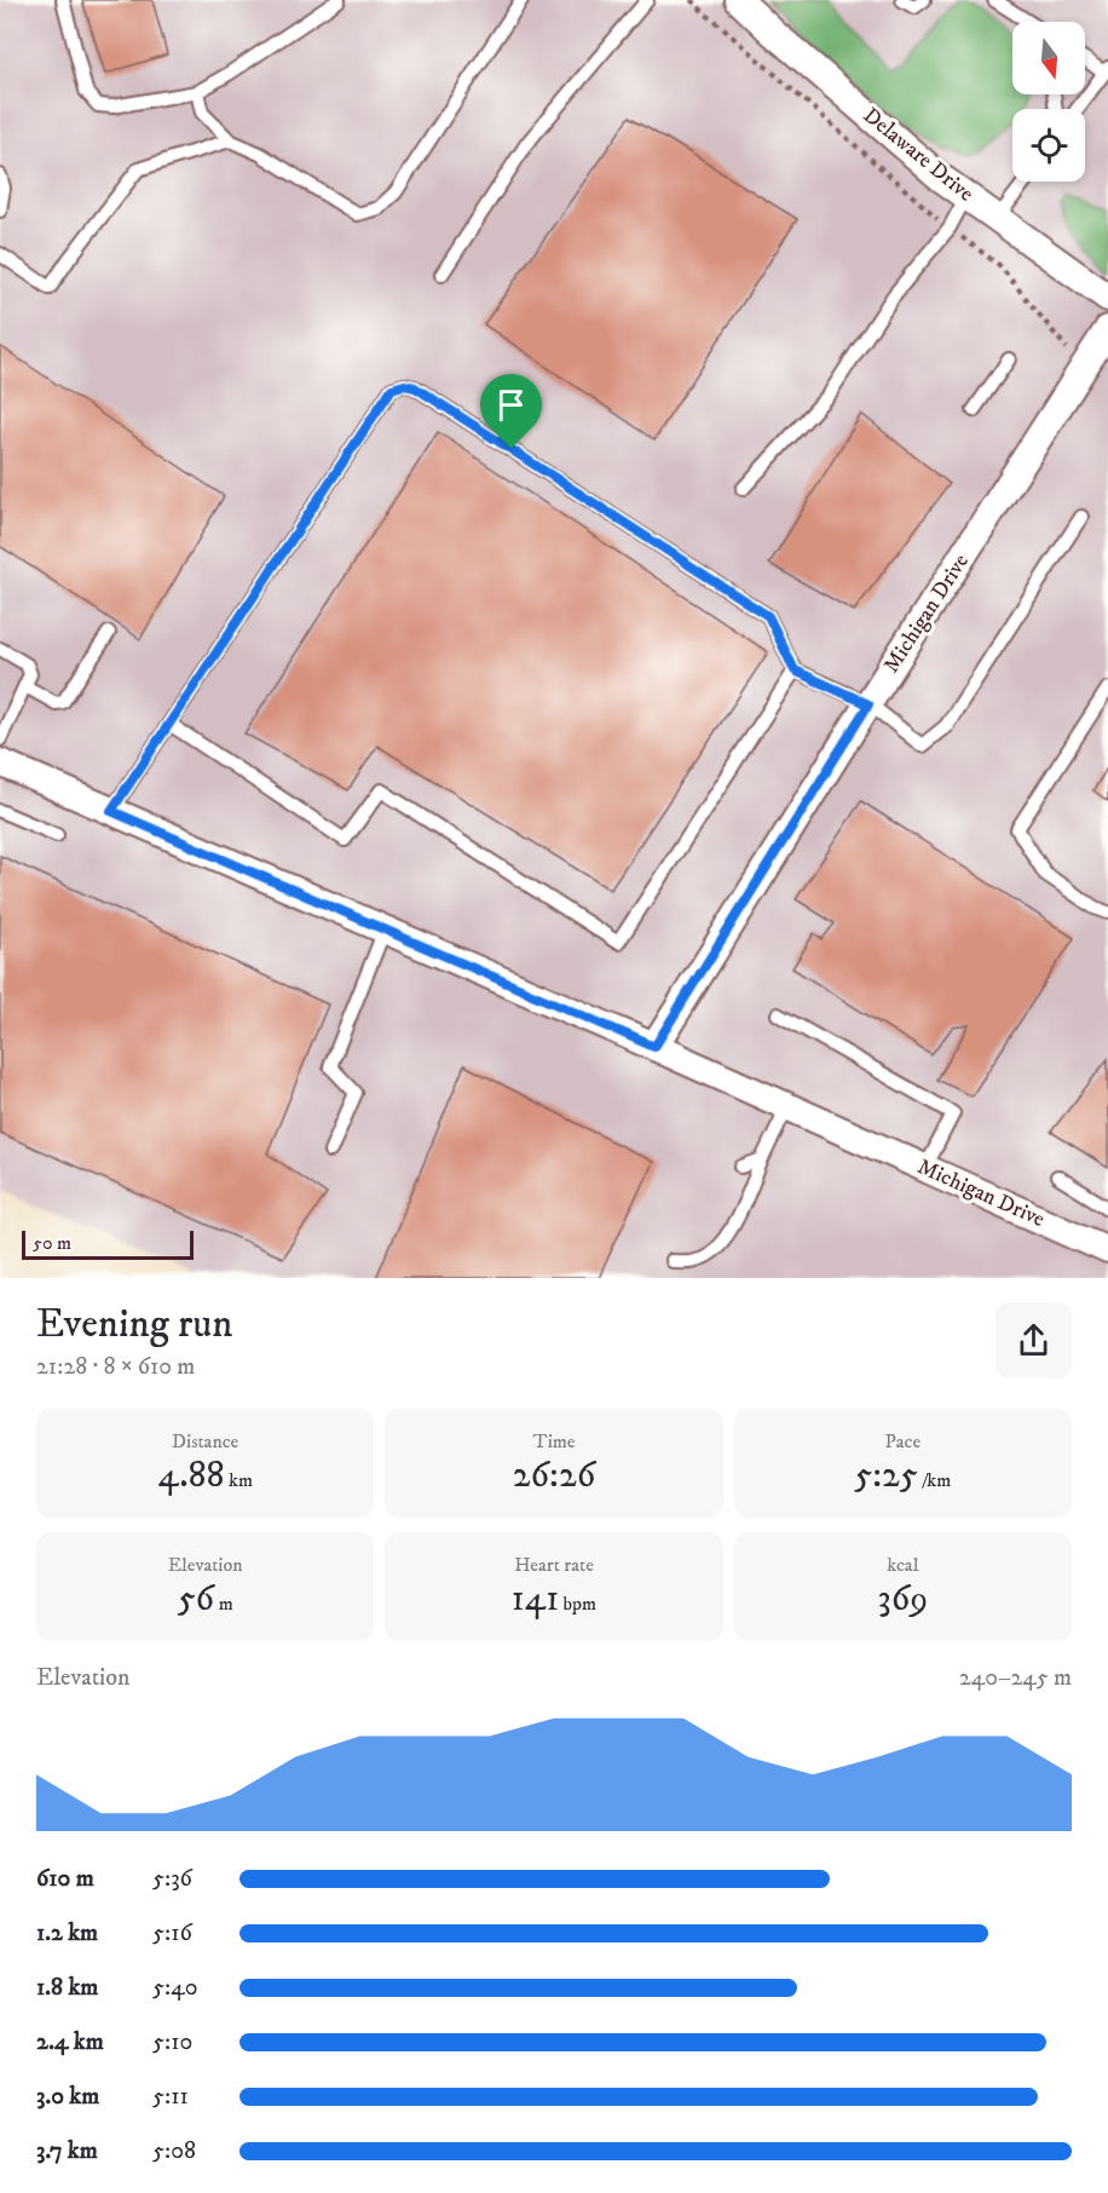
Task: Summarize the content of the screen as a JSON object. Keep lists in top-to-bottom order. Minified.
{"streets":{"street":["Delaware Drive","Michigan Drive"]},"scale_bar":"50 m","north":"bottom","page":{"scale":"50 m","heading":["Evening run","21:28 · 8 × 610 m"],"stats":[["Distance","4.88 km"],["Time","26:26"],["Pace","5:25 /km"],["Elevation","56 m"],["Heart rate","141 bpm"],["kcal","369"]],"chart":["Elevation","240–245 m"],"list":[{"name":"610 m","note":"5:36"},{"name":"1.2 km","note":"5:16"},{"name":"1.8 km","note":"5:40"},{"name":"2.4 km","note":"5:10"},{"name":"3.0 km","note":"5:11"},{"name":"3.7 km","note":"5:08"}]}}
